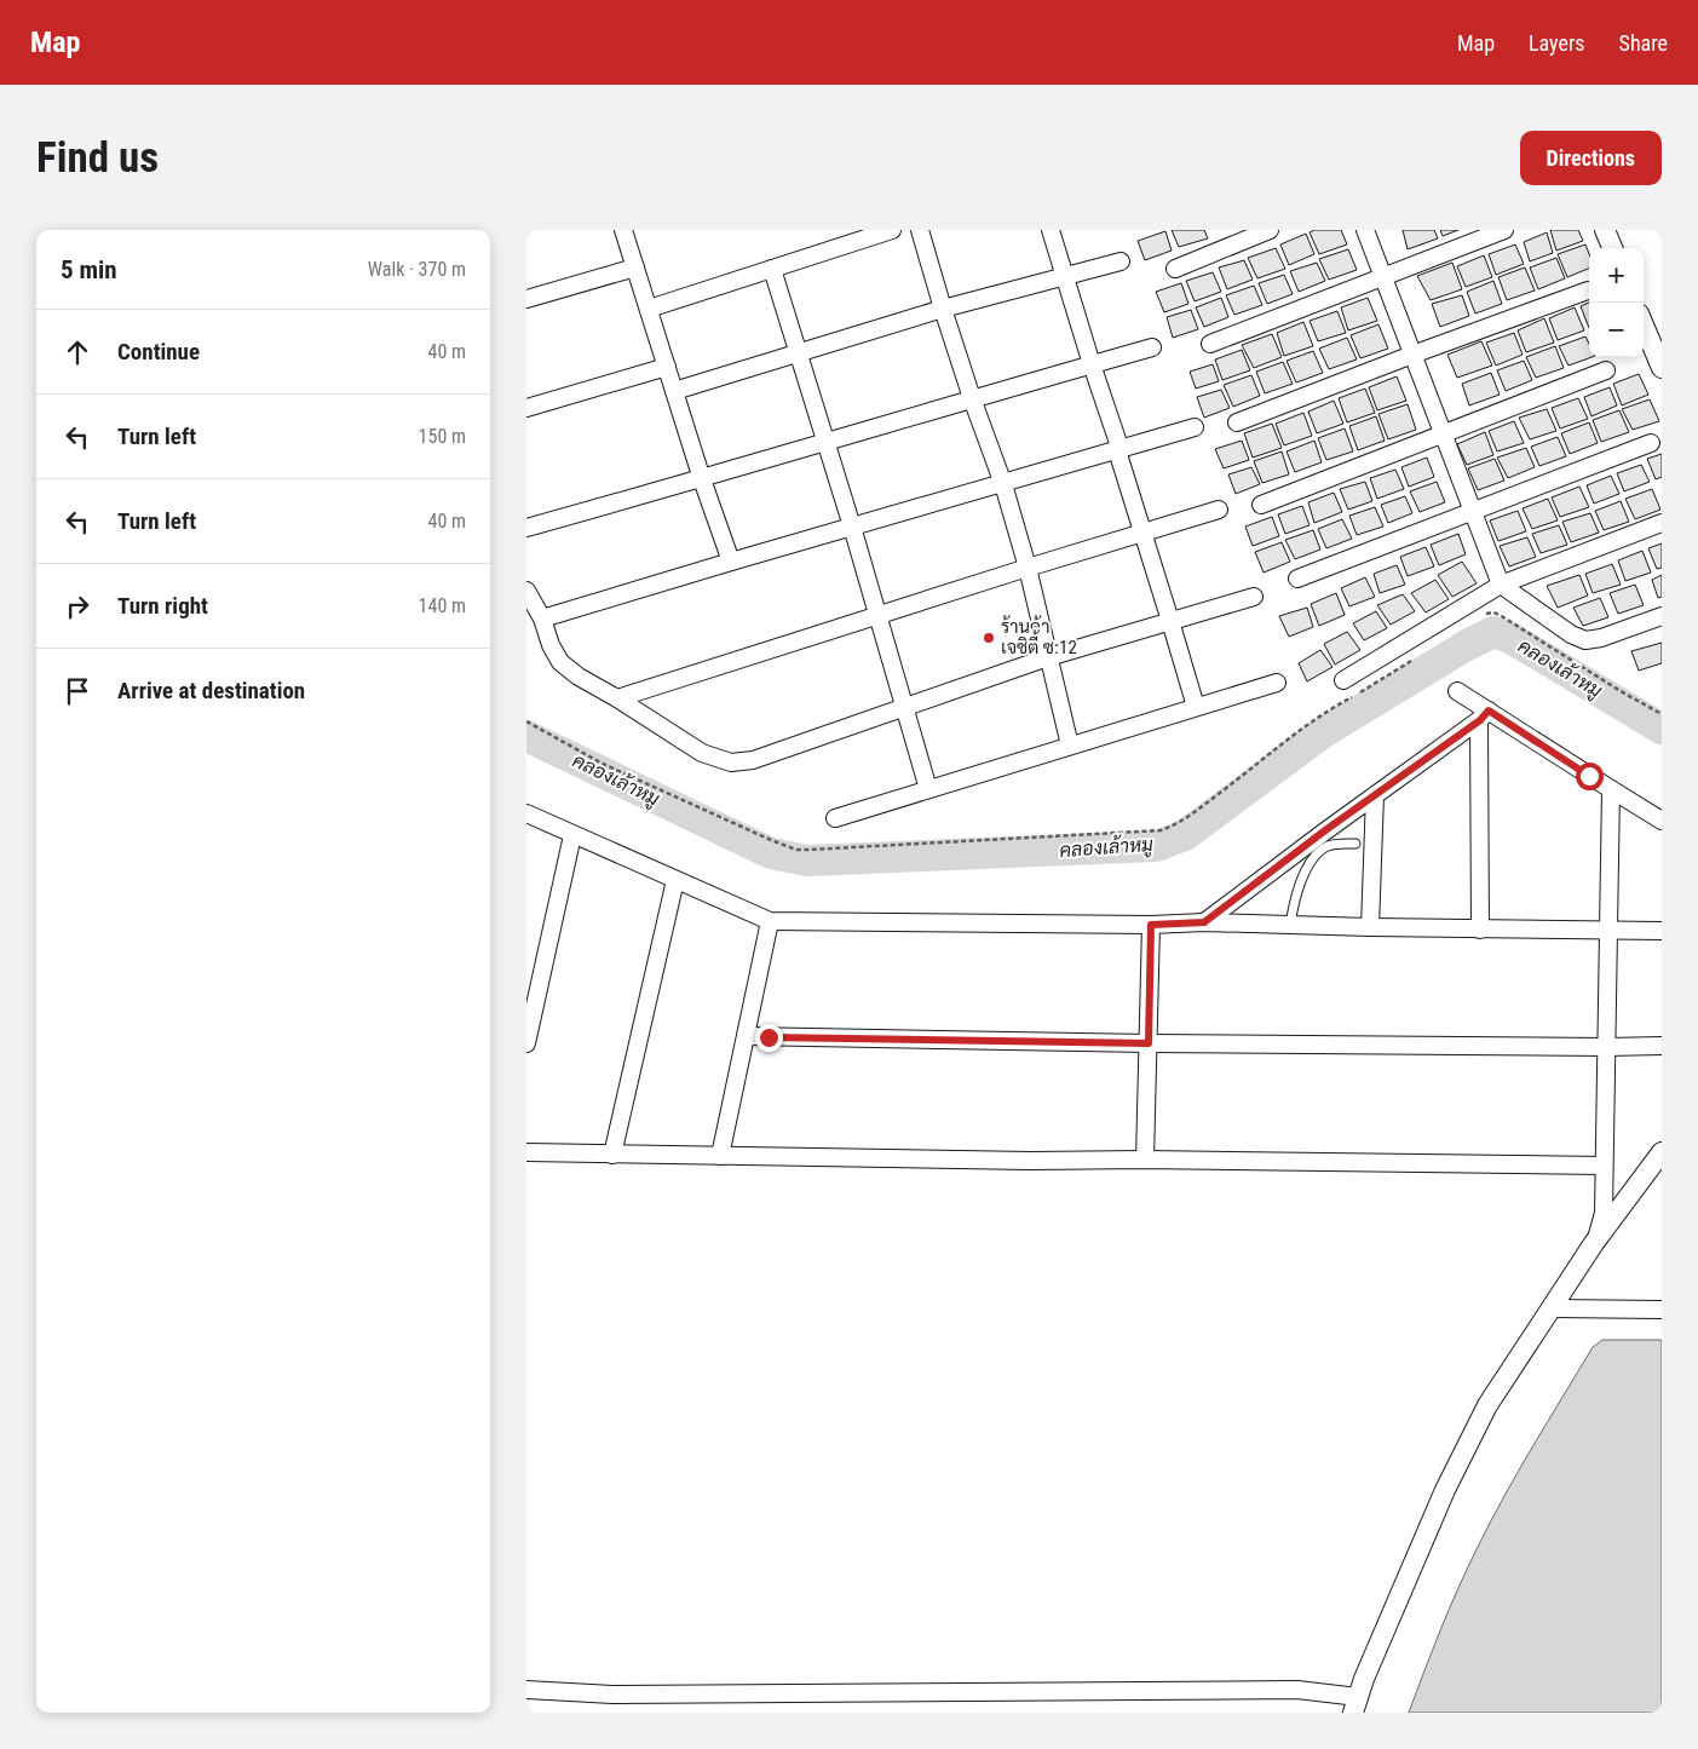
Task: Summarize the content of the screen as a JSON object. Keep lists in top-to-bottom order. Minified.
{"water":["คลองเล้าหมู"],"places":["ร้านค้า เจซิตี้ ซ.12"],"page":{"header":"Map","nav":["Map","Layers","Share"],"buttons":"Directions","title":"Find us","heading":["5 min","Walk · 370 m"],"map_buttons":["+","−"],"list":[["Continue","40 m"],["Turn left","150 m"],["Turn left","40 m"],["Turn right","140 m"],"Arrive at destination"]}}
